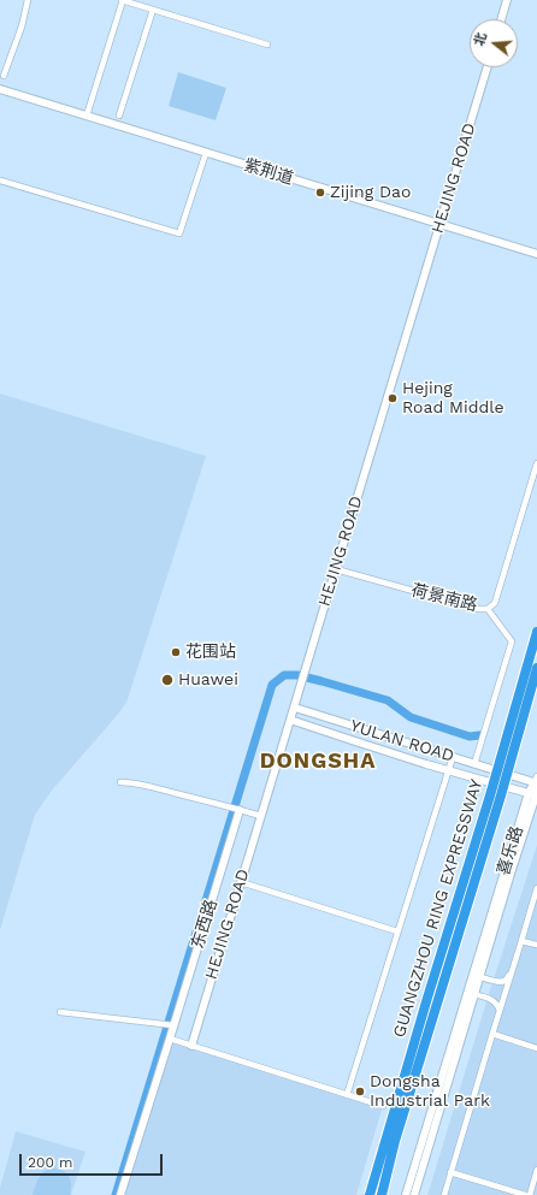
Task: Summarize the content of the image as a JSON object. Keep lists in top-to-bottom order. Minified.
{"streets":{"highway":["GUANGZHOU RING EXPRESSWAY"],"street":["紫荆道","HEJING ROAD","荷景南路","YULAN ROAD","喜乐路","东西路"]},"crossings":[["紫荆道","HEJING ROAD"],["HEJING ROAD","荷景南路"],["HEJING ROAD","YULAN ROAD"],["YULAN ROAD","喜乐路"]],"districts":["DONGSHA"],"places":["Zijing Dao","Hejing Road Middle","花围站","Huawei","Dongsha Industrial Park"],"scale_bar":"200 m","north":"left"}
